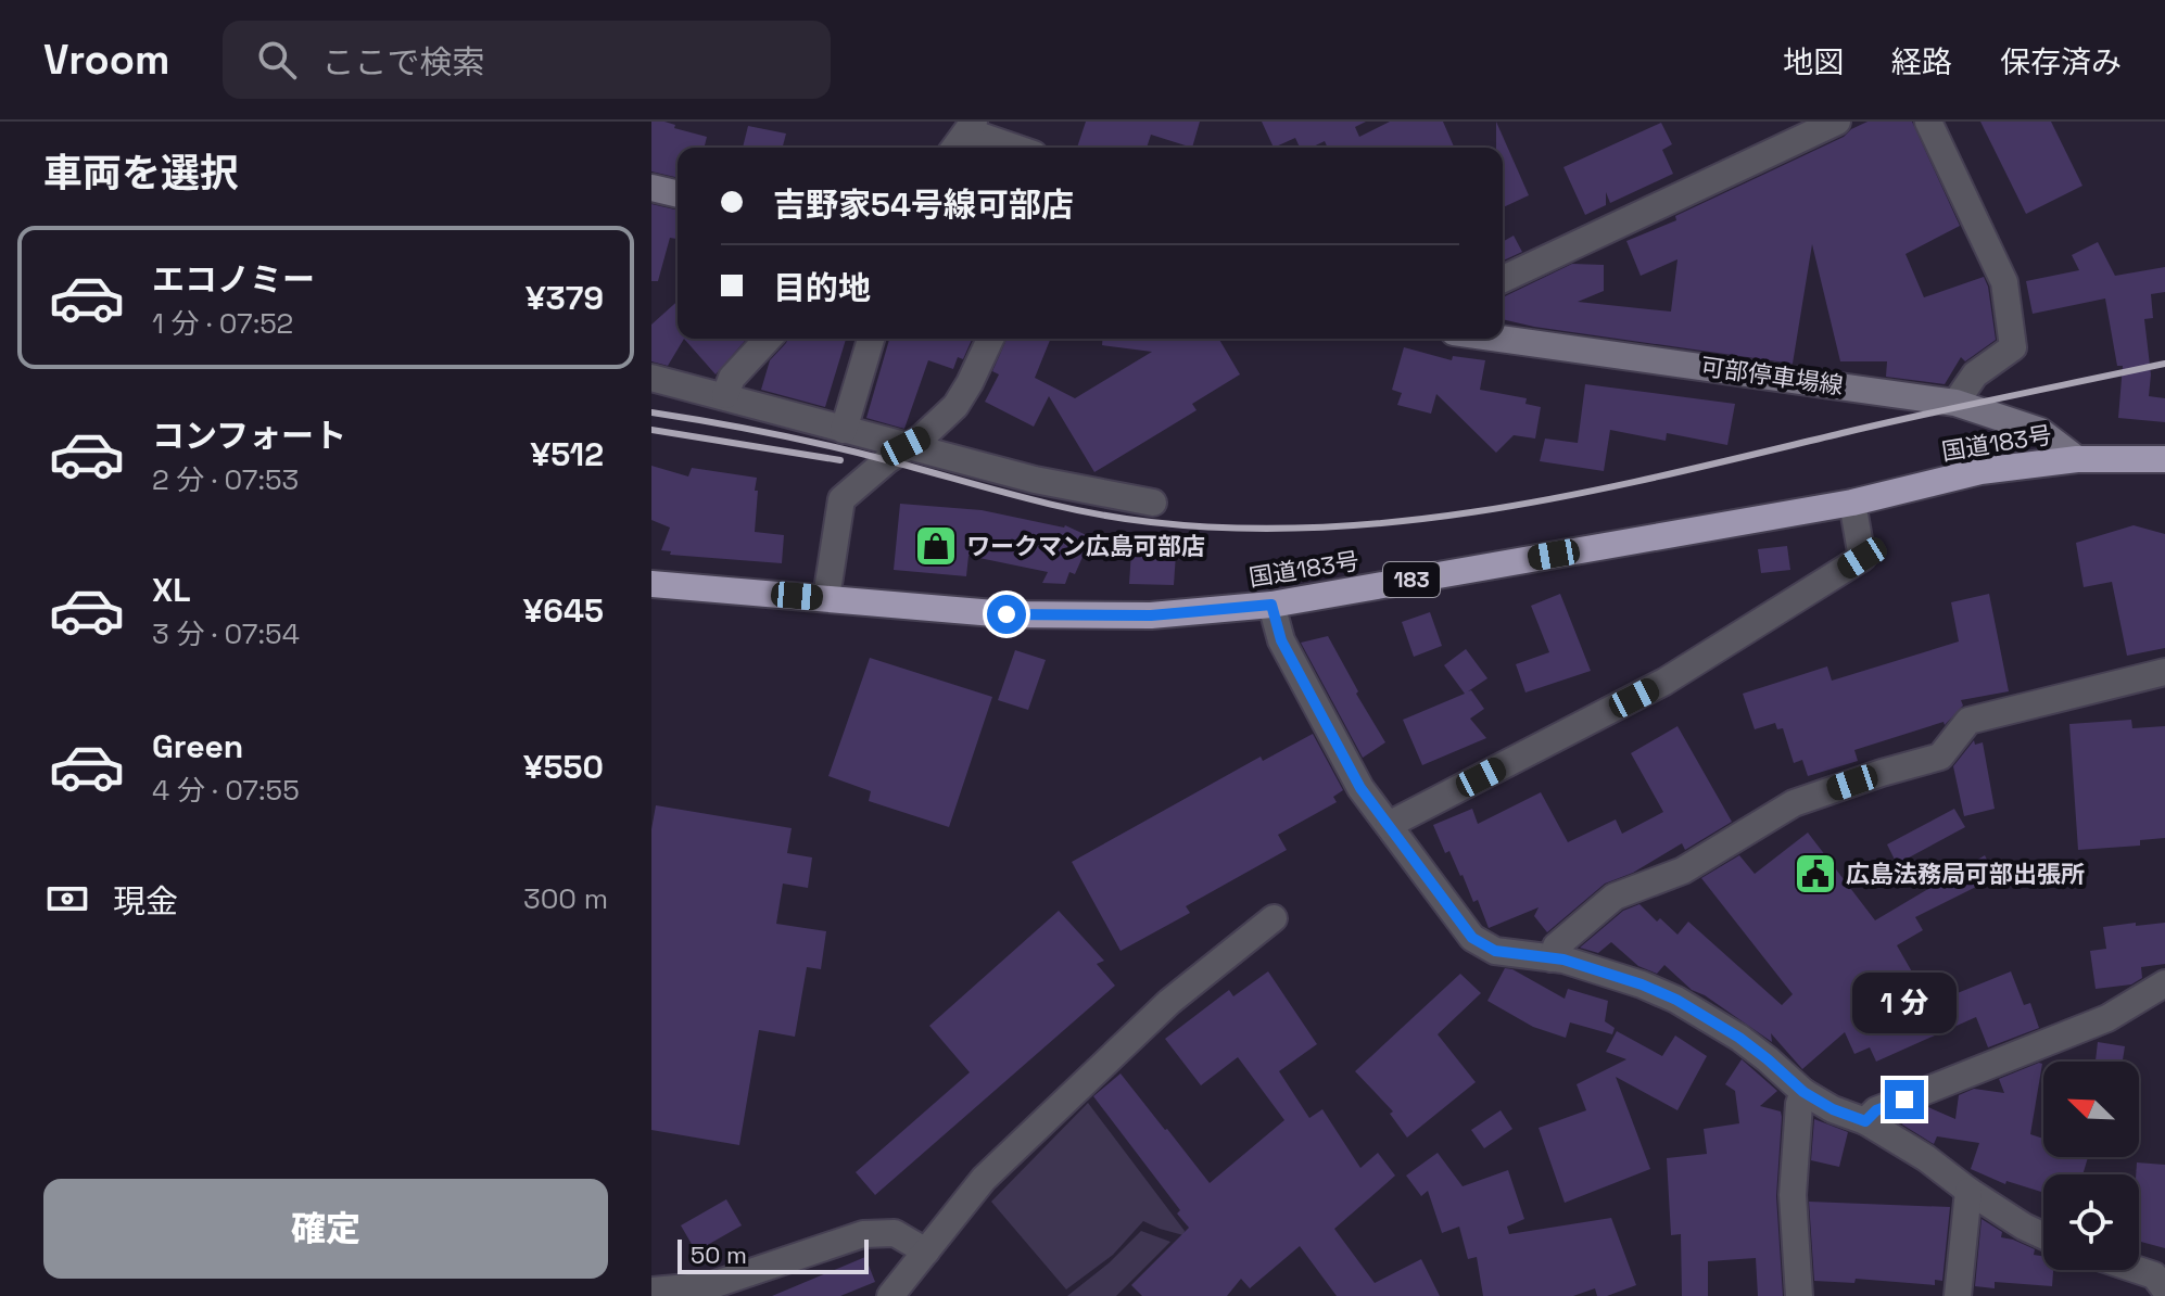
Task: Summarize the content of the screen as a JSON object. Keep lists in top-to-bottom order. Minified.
{"streets":{"highway":["国道183号","183"],"main road":["可部停車場線"]},"crossings":[["可部停車場線","国道183号"]],"places":{"shop":["ワークマン広島可部店"],"public building":["広島法務局可部出張所"]},"scale_bar":"50 m","north":"top left","page":{"header":"Vroom","search":"ここで検索","nav":["地図","経路","保存済み"],"heading":"車両を選択","banner":["吉野家54号線可部店","目的地"],"list":[{"name":"エコノミー","note":"1 分 · 07:52","value":"¥379"},{"name":"コンフォート","note":"2 分 · 07:53","value":"¥512"},{"name":"XL","note":"3 分 · 07:54","value":"¥645"},{"name":"Green","note":"4 分 · 07:55","value":"¥550"}],"pay":["現金","300 m"],"bubble":"1 分","buttons":"確定","scale":"50 m"}}
